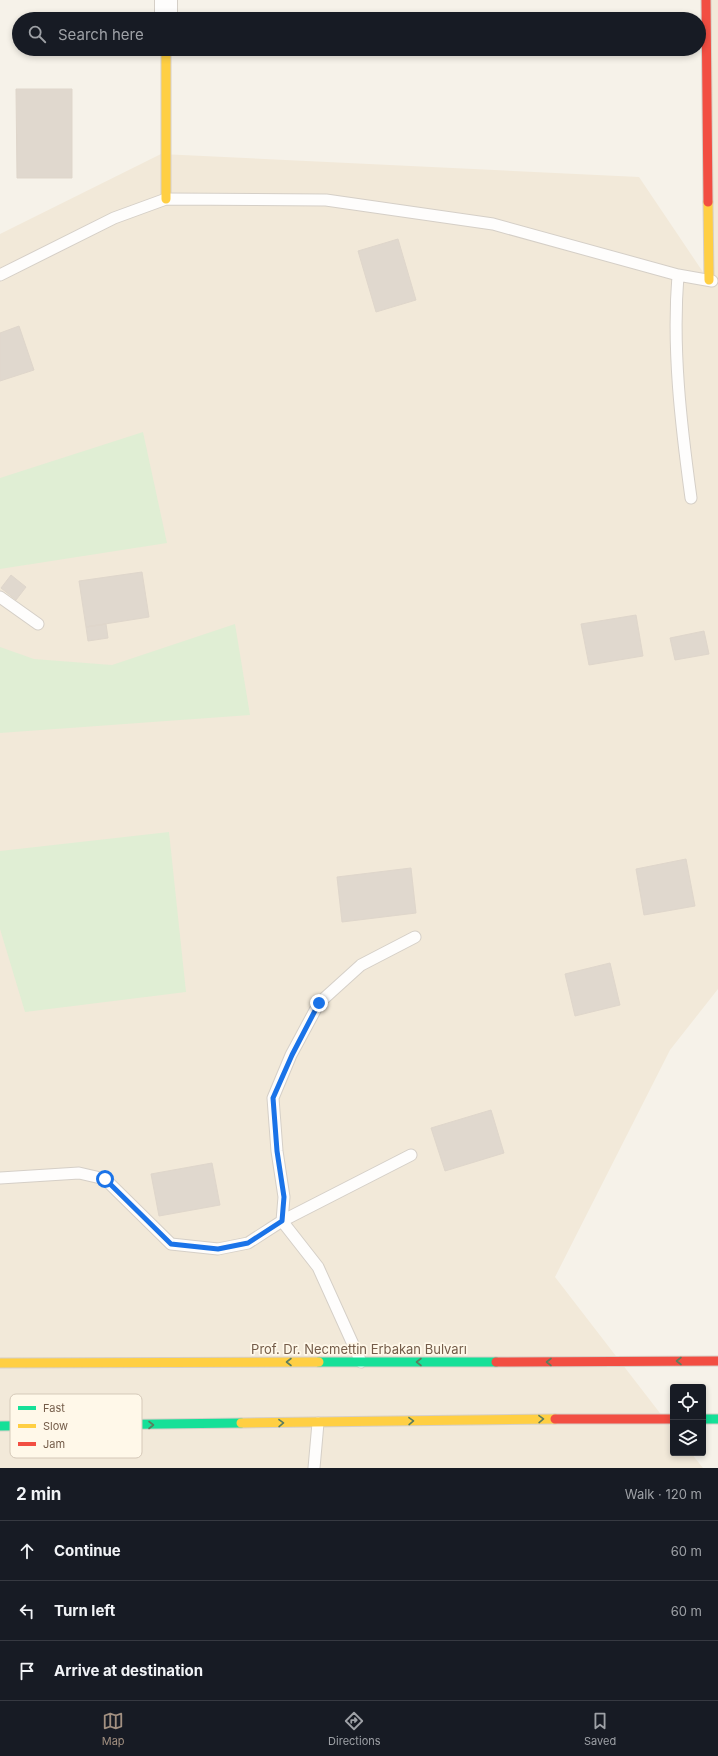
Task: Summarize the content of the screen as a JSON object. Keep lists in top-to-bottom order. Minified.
{"streets":{"main road":["Prof. Dr. Necmettin Erbakan Bulvarı"]},"legend":["Fast","Slow","Jam"],"page":{"search":"Search here","heading":["2 min","Walk · 120 m"],"list":[["Continue","60 m"],["Turn left","60 m"],"Arrive at destination"],"nav":["Map","Directions","Saved"]}}
